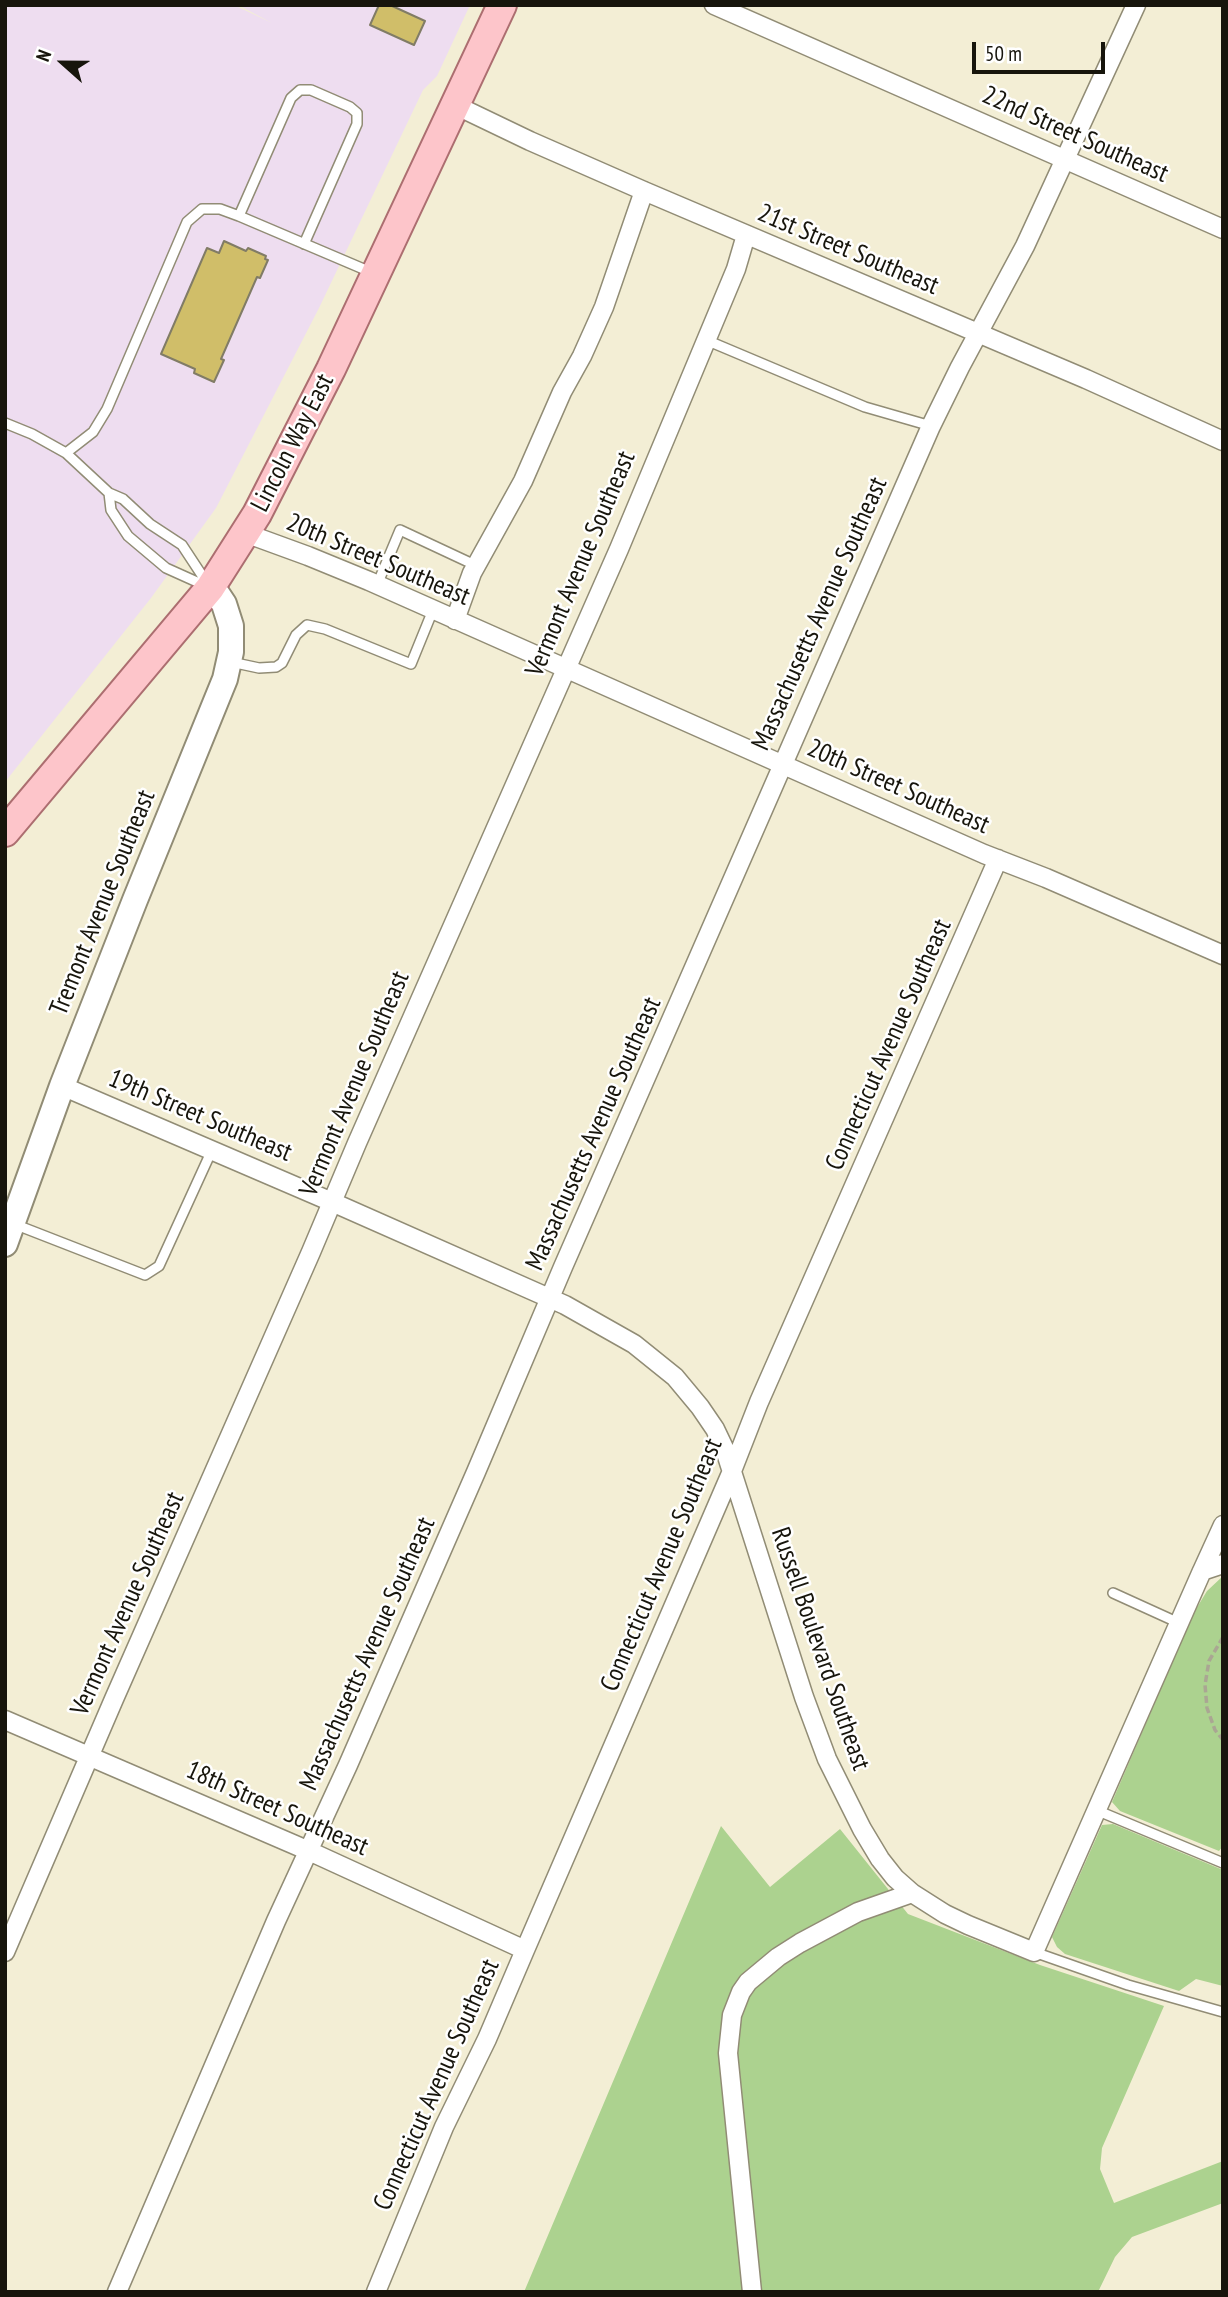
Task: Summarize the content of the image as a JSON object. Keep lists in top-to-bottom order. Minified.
{"streets":{"main road":["Lincoln Way East"],"street":["22nd Street Southeast","21st Street Southeast","20th Street Southeast","Vermont Avenue Southeast","Massachusetts Avenue Southeast","Tremont Avenue Southeast","Connecticut Avenue Southeast","19th Street Southeast","Russell Boulevard Southeast","18th Street Southeast"]},"crossings":[["22nd Street Southeast","Massachusetts Avenue Southeast"],["21st Street Southeast","Lincoln Way East"],["21st Street Southeast","Vermont Avenue Southeast"],["21st Street Southeast","Massachusetts Avenue Southeast"],["Lincoln Way East","20th Street Southeast"],["Lincoln Way East","Tremont Avenue Southeast"],["20th Street Southeast","Vermont Avenue Southeast"],["20th Street Southeast","Massachusetts Avenue Southeast"],["20th Street Southeast","Connecticut Avenue Southeast"],["Vermont Avenue Southeast","19th Street Southeast"],["Vermont Avenue Southeast","18th Street Southeast"],["Massachusetts Avenue Southeast","19th Street Southeast"],["Massachusetts Avenue Southeast","18th Street Southeast"],["Tremont Avenue Southeast","19th Street Southeast"],["Connecticut Avenue Southeast","Russell Boulevard Southeast"],["Connecticut Avenue Southeast","18th Street Southeast"],["19th Street Southeast","Russell Boulevard Southeast"]],"scale_bar":"50 m","north":"left"}
